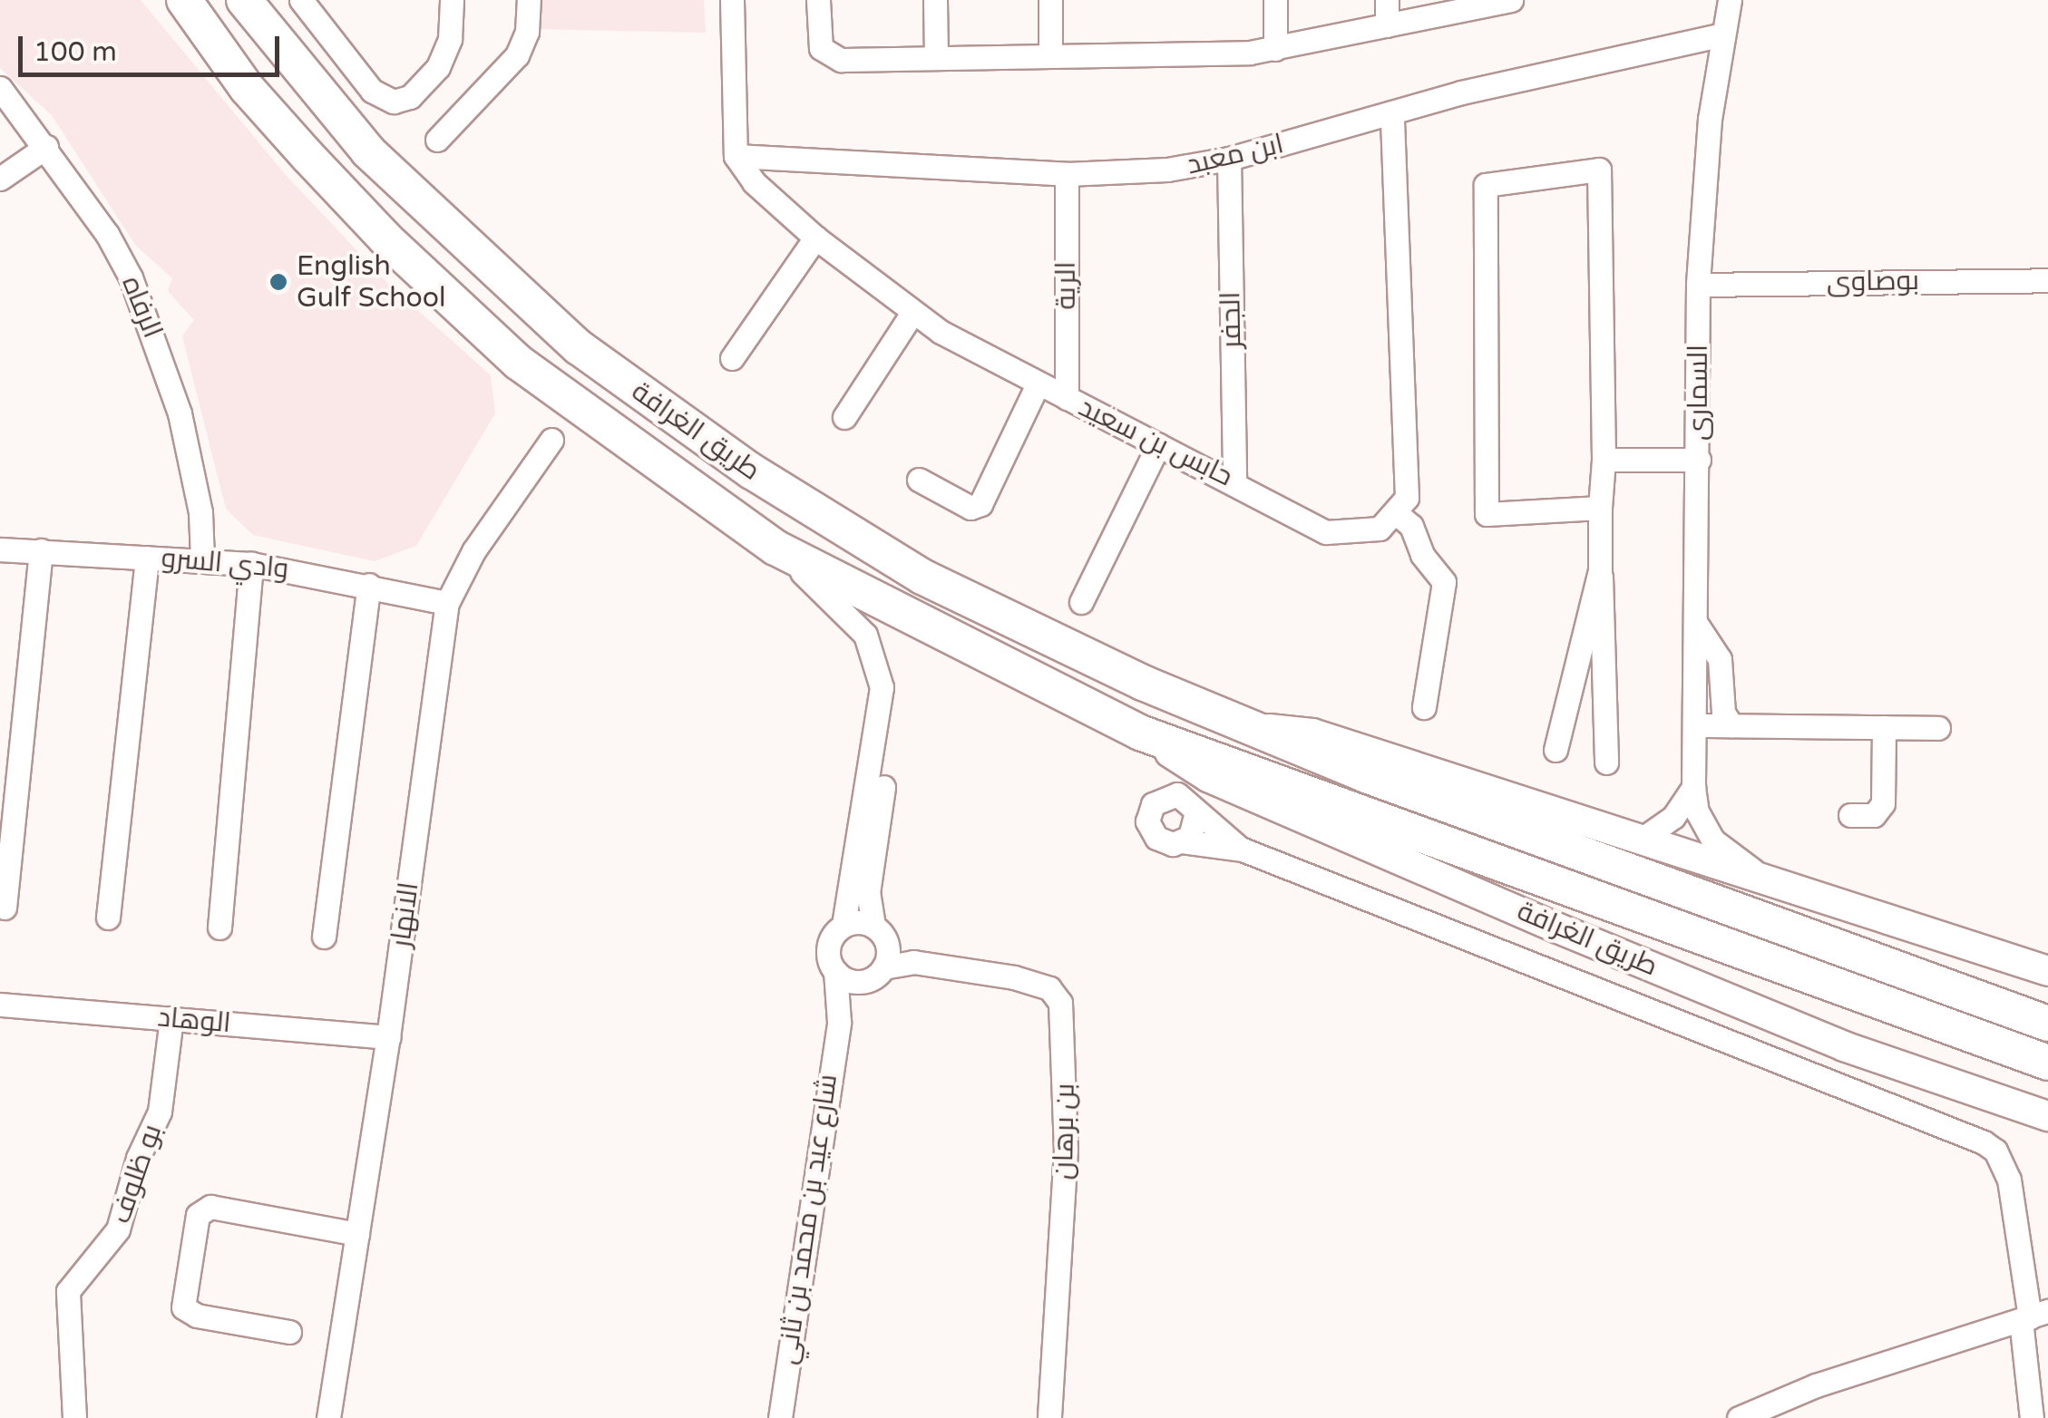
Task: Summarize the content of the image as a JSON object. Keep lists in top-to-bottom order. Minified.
{"streets":{"highway":["طريق الغرافة"],"street":["ابن معبد","بوصاوى","الرية","الرفاه","الجفر","السمارى","حابس بن سعيد","وادي السرو","الانهار","الوهاد","بن برهان","بو ظلوف","شارع عيد بن محمد بن ثاني"]},"crossings":[["ابن معبد","الرية"],["ابن معبد","الجفر"],["ابن معبد","السمارى"],["ابن معبد","حابس بن سعيد"],["بوصاوى","السمارى"],["الرية","حابس بن سعيد"],["الرفاه","وادي السرو"],["الجفر","حابس بن سعيد"],["السمارى","طريق الغرافة"],["وادي السرو","الانهار"],["الانهار","الوهاد"],["الوهاد","بو ظلوف"],["بن برهان","شارع عيد بن محمد بن ثاني"]],"places":["English Gulf School"],"scale_bar":"100 m"}
